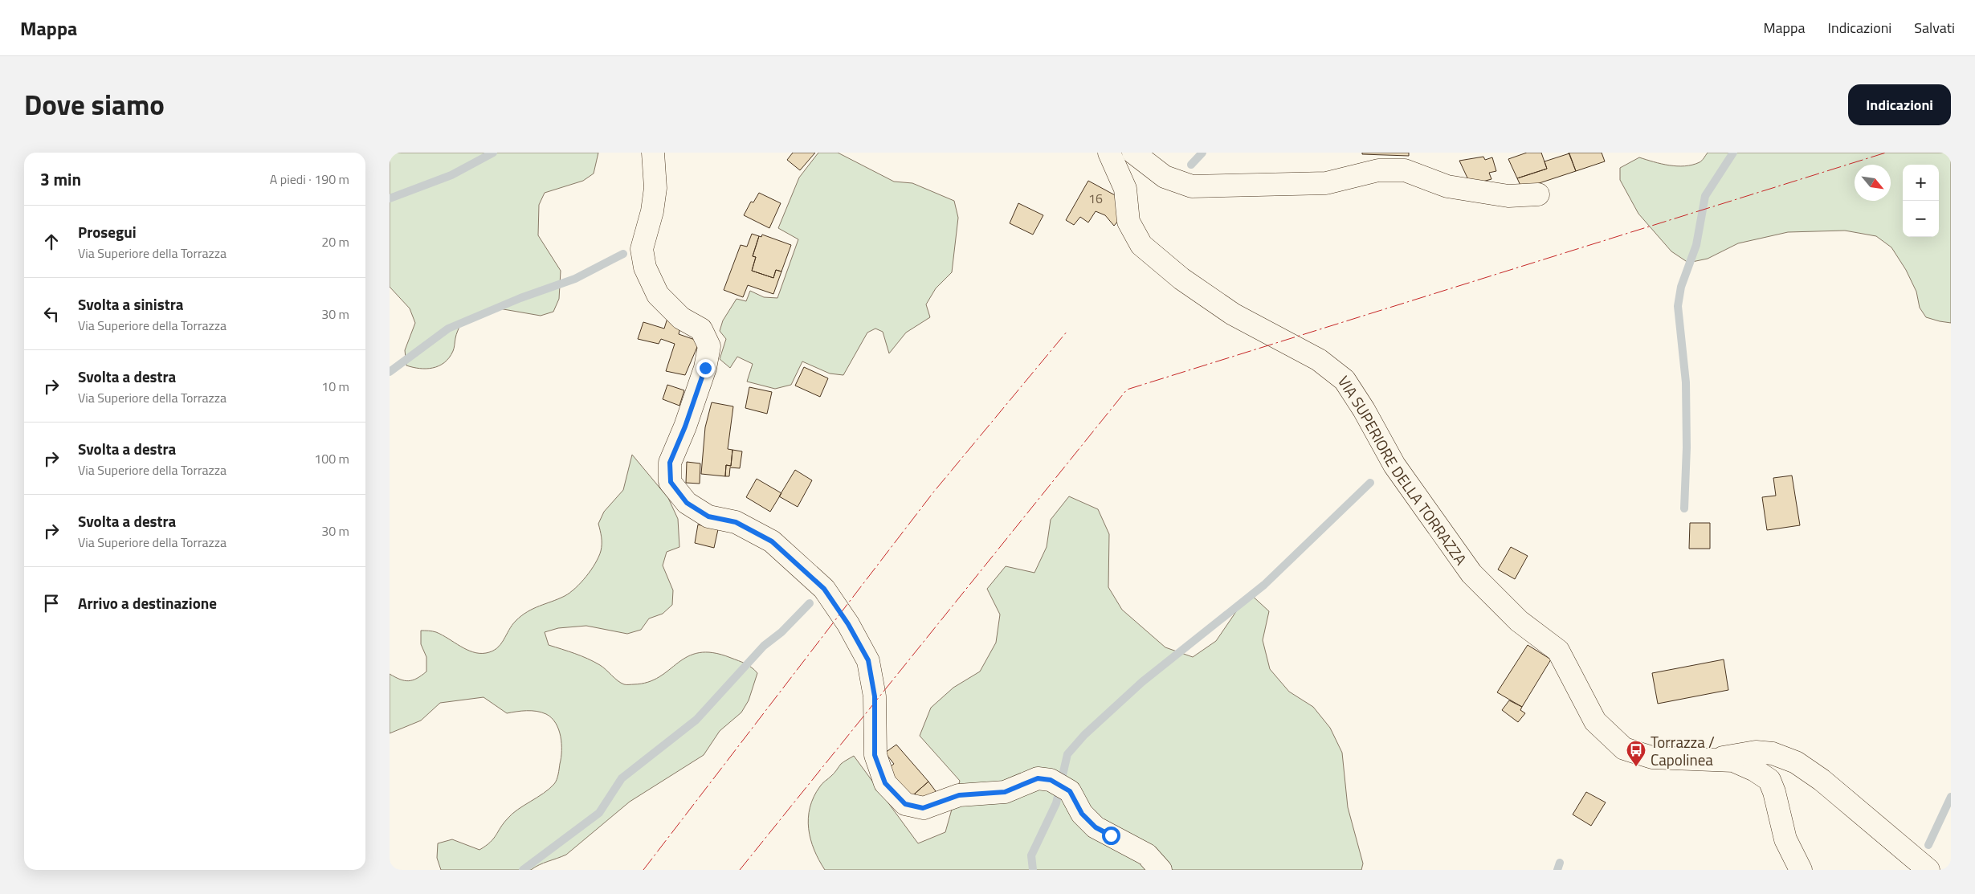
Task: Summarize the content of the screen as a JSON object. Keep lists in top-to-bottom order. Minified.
{"streets":{"street":["VIA SUPERIORE DELLA TORRAZZA"]},"places":{"bus stop":["Torrazza / Capolinea"]},"house_numbers":["16"],"north":"bottom right","page":{"header":"Mappa","nav":["Mappa","Indicazioni","Salvati"],"title":"Dove siamo","buttons":"Indicazioni","heading":["3 min","A piedi · 190 m"],"map_buttons":["+","−"],"list":[["Prosegui","Via Superiore della Torrazza","20 m"],["Svolta a sinistra","Via Superiore della Torrazza","30 m"],["Svolta a destra","Via Superiore della Torrazza","10 m"],["Svolta a destra","Via Superiore della Torrazza","100 m"],["Svolta a destra","Via Superiore della Torrazza","30 m"],"Arrivo a destinazione"]}}
